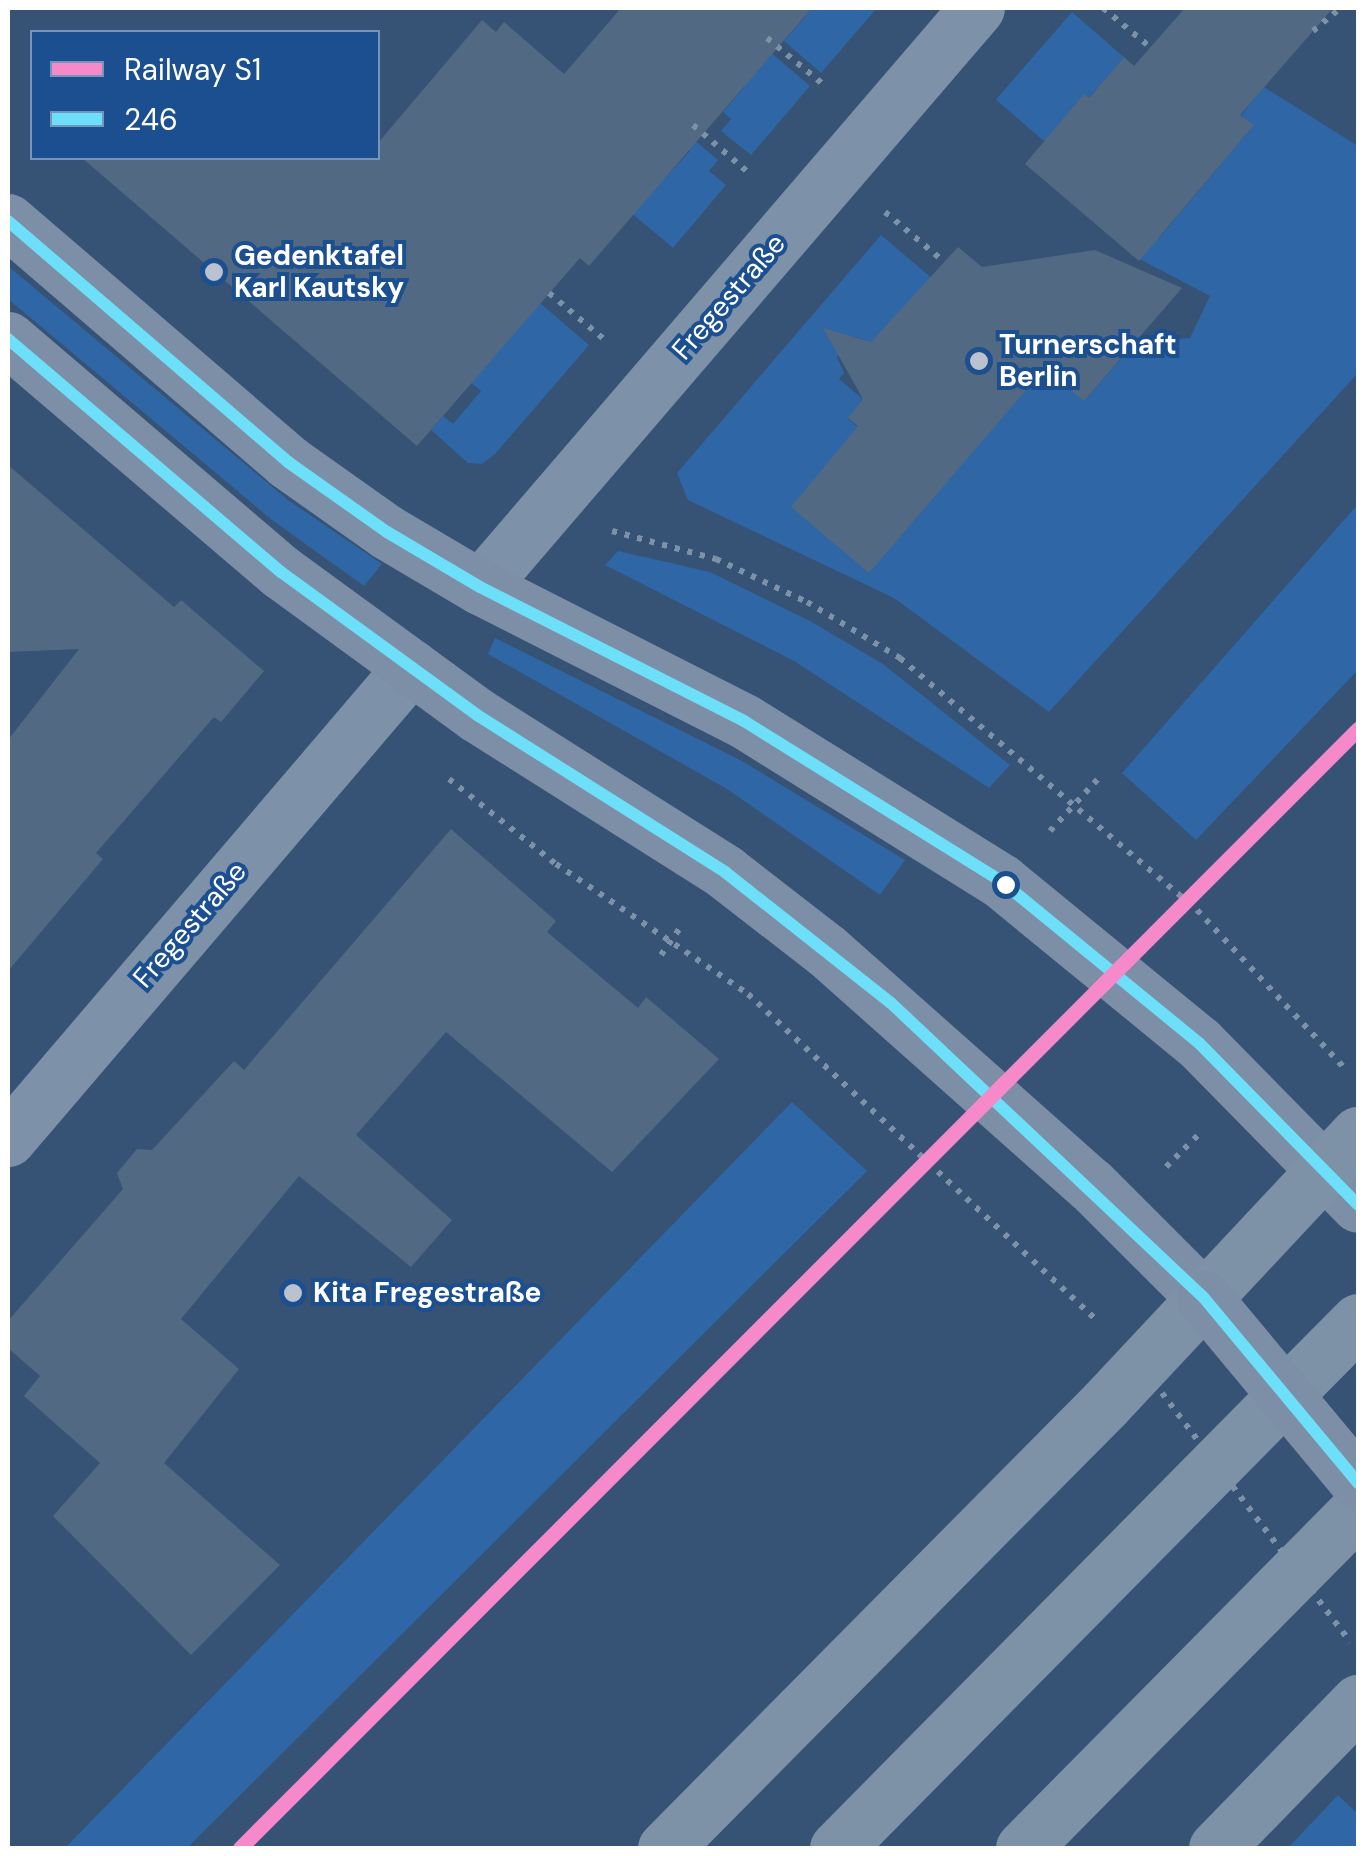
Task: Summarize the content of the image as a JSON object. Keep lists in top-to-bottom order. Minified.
{"streets":{"street":["Fregestraße"]},"places":["Gedenktafel Karl Kautsky","Turnerschaft Berlin","Kita Fregestraße"],"lines":["transit line 246","rail line S1"],"legend":["Railway S1","246"]}
